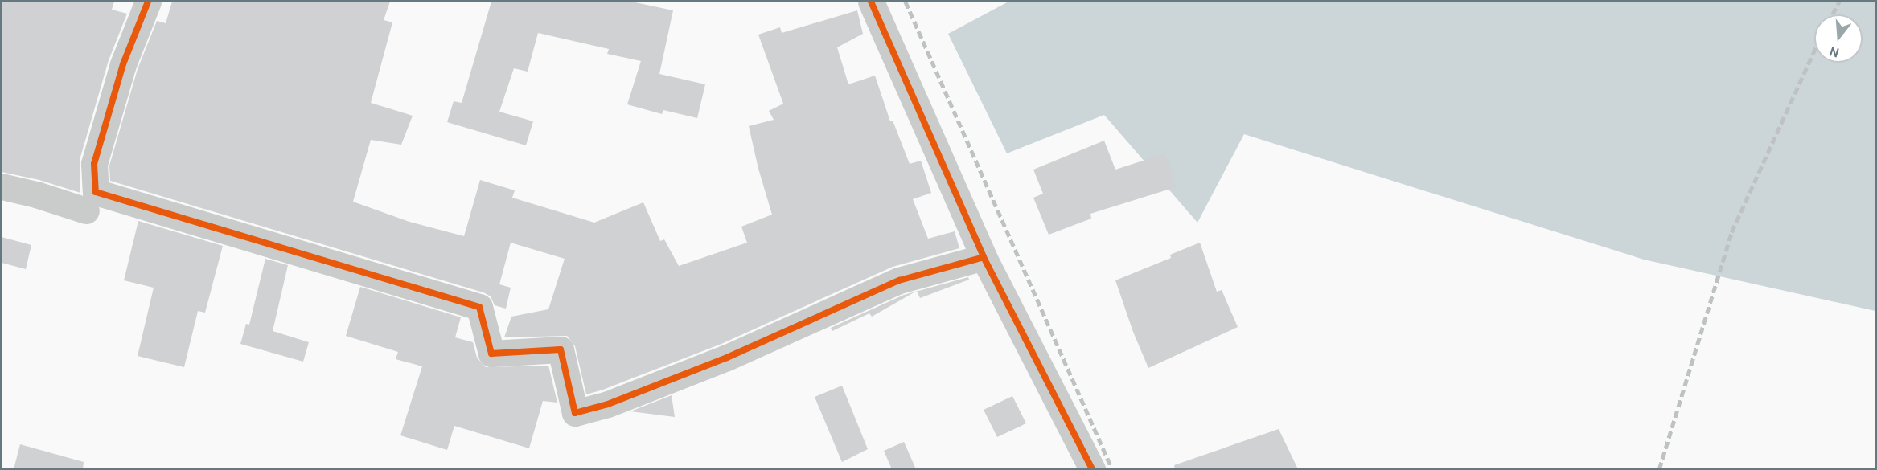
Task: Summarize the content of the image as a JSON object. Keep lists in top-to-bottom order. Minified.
{"north":"bottom"}
